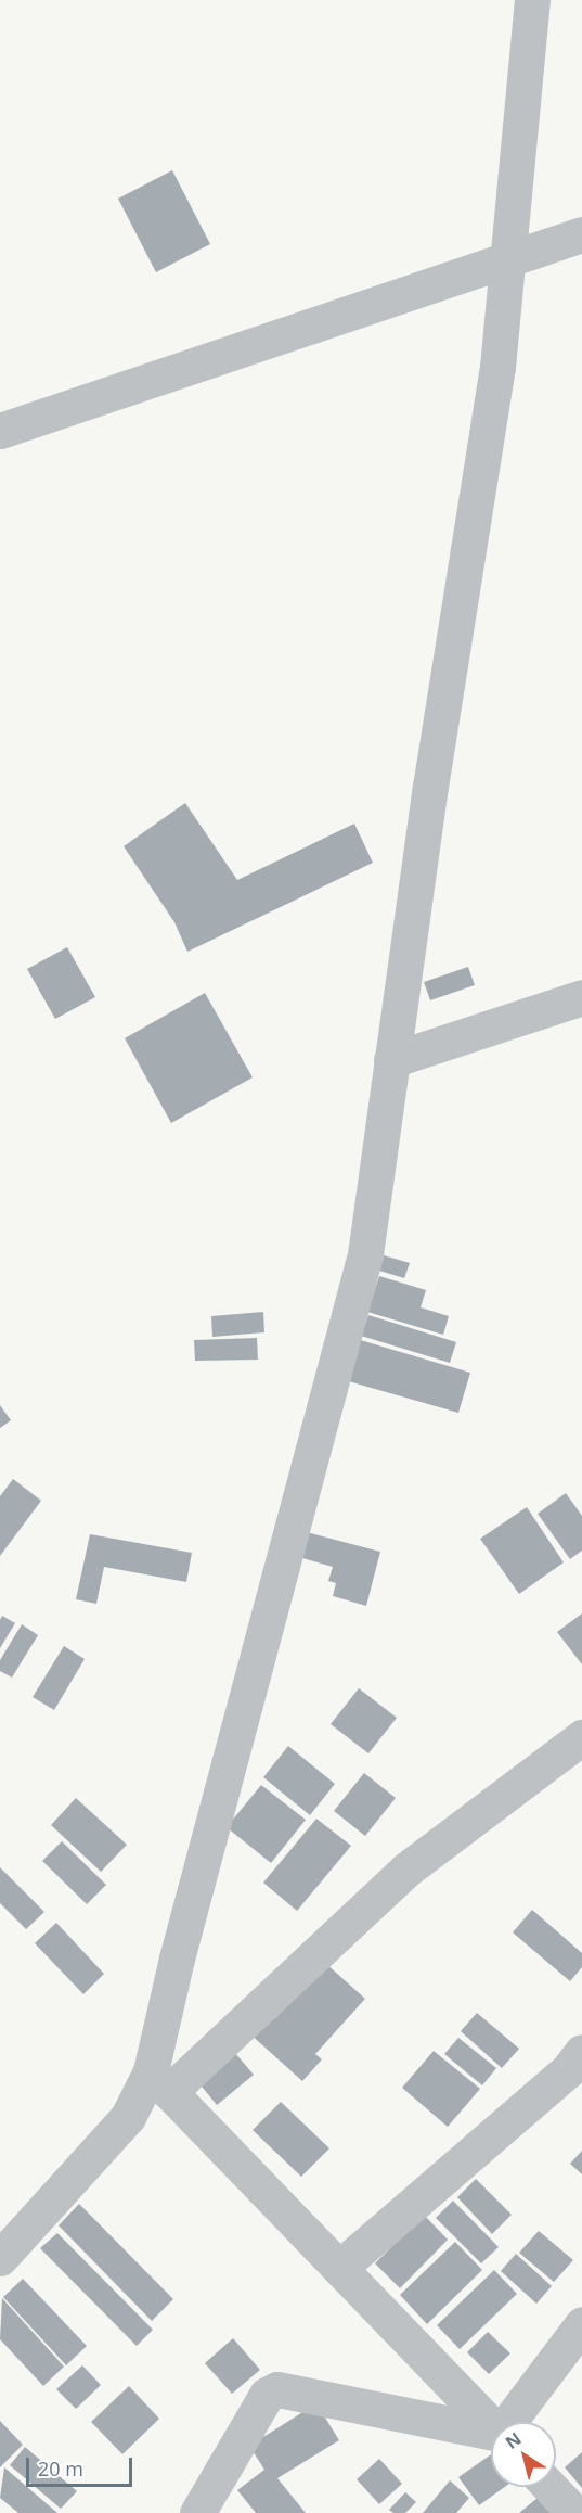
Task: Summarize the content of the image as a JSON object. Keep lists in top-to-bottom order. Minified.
{"scale_bar":"20 m","north":"top left"}
